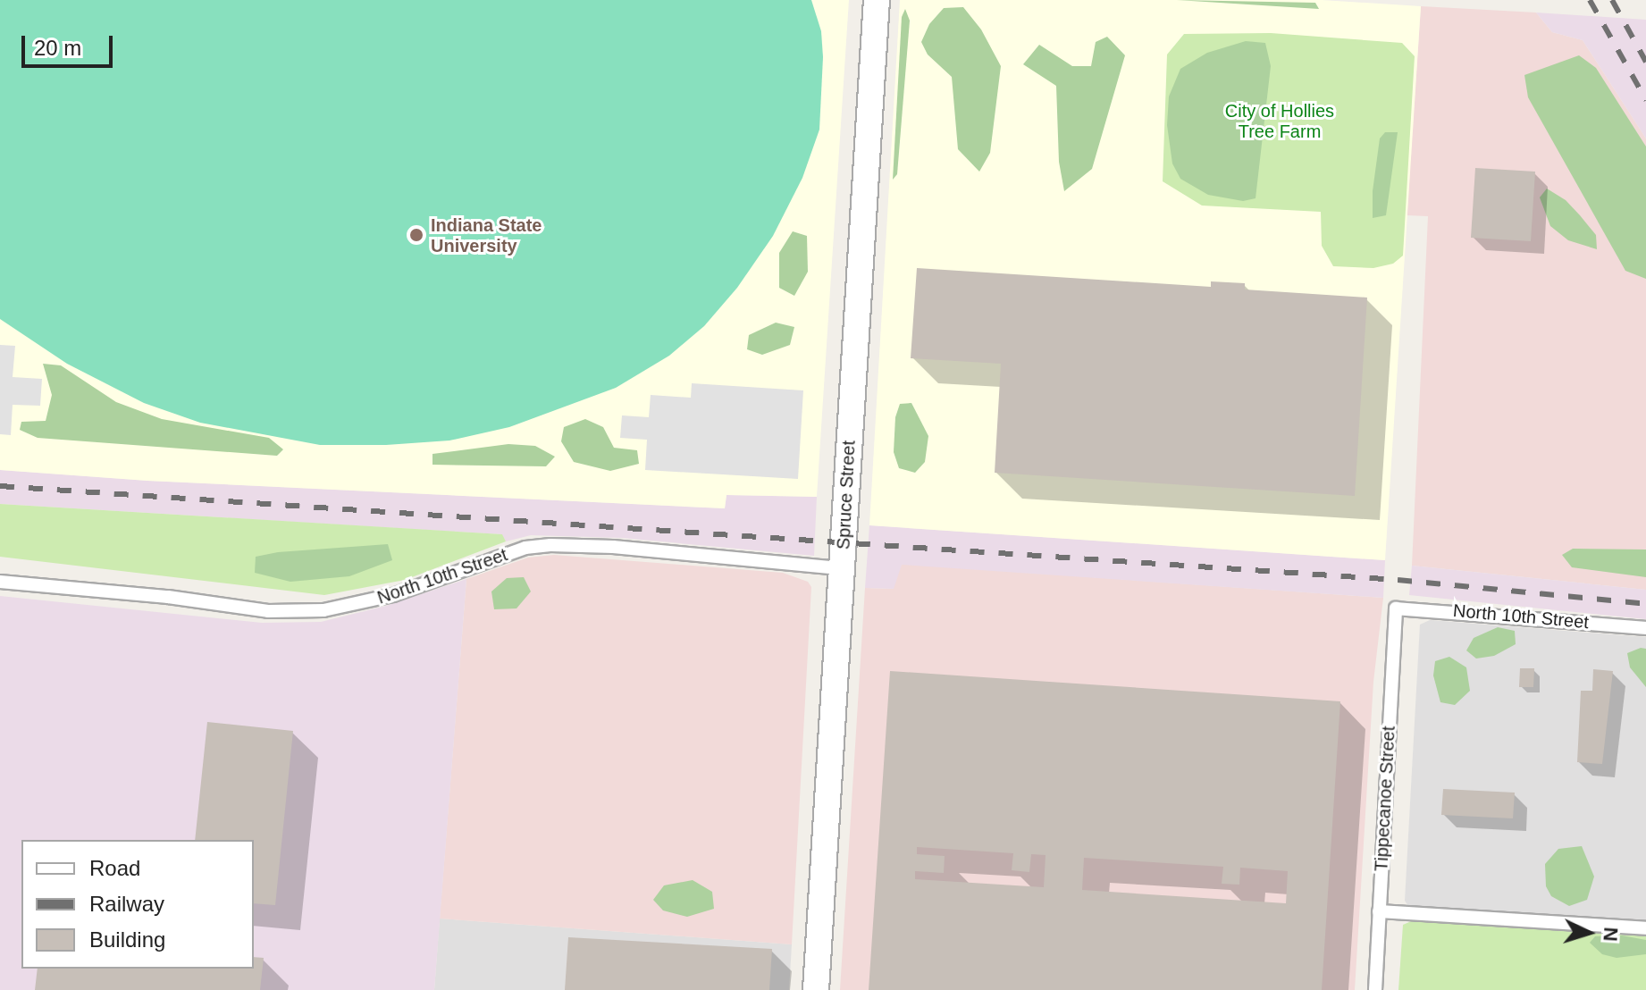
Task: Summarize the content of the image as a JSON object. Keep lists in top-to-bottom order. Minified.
{"streets":{"street":["Spruce Street"],"lane":["North 10th Street","Tippecanoe Street"]},"crossings":[["Spruce Street","North 10th Street"],["North 10th Street","Tippecanoe Street"]],"parks":["City of Hollies Tree Farm"],"places":["Indiana State University"],"legend":["Road","Railway","Building"],"scale_bar":"20 m","north":"right"}
